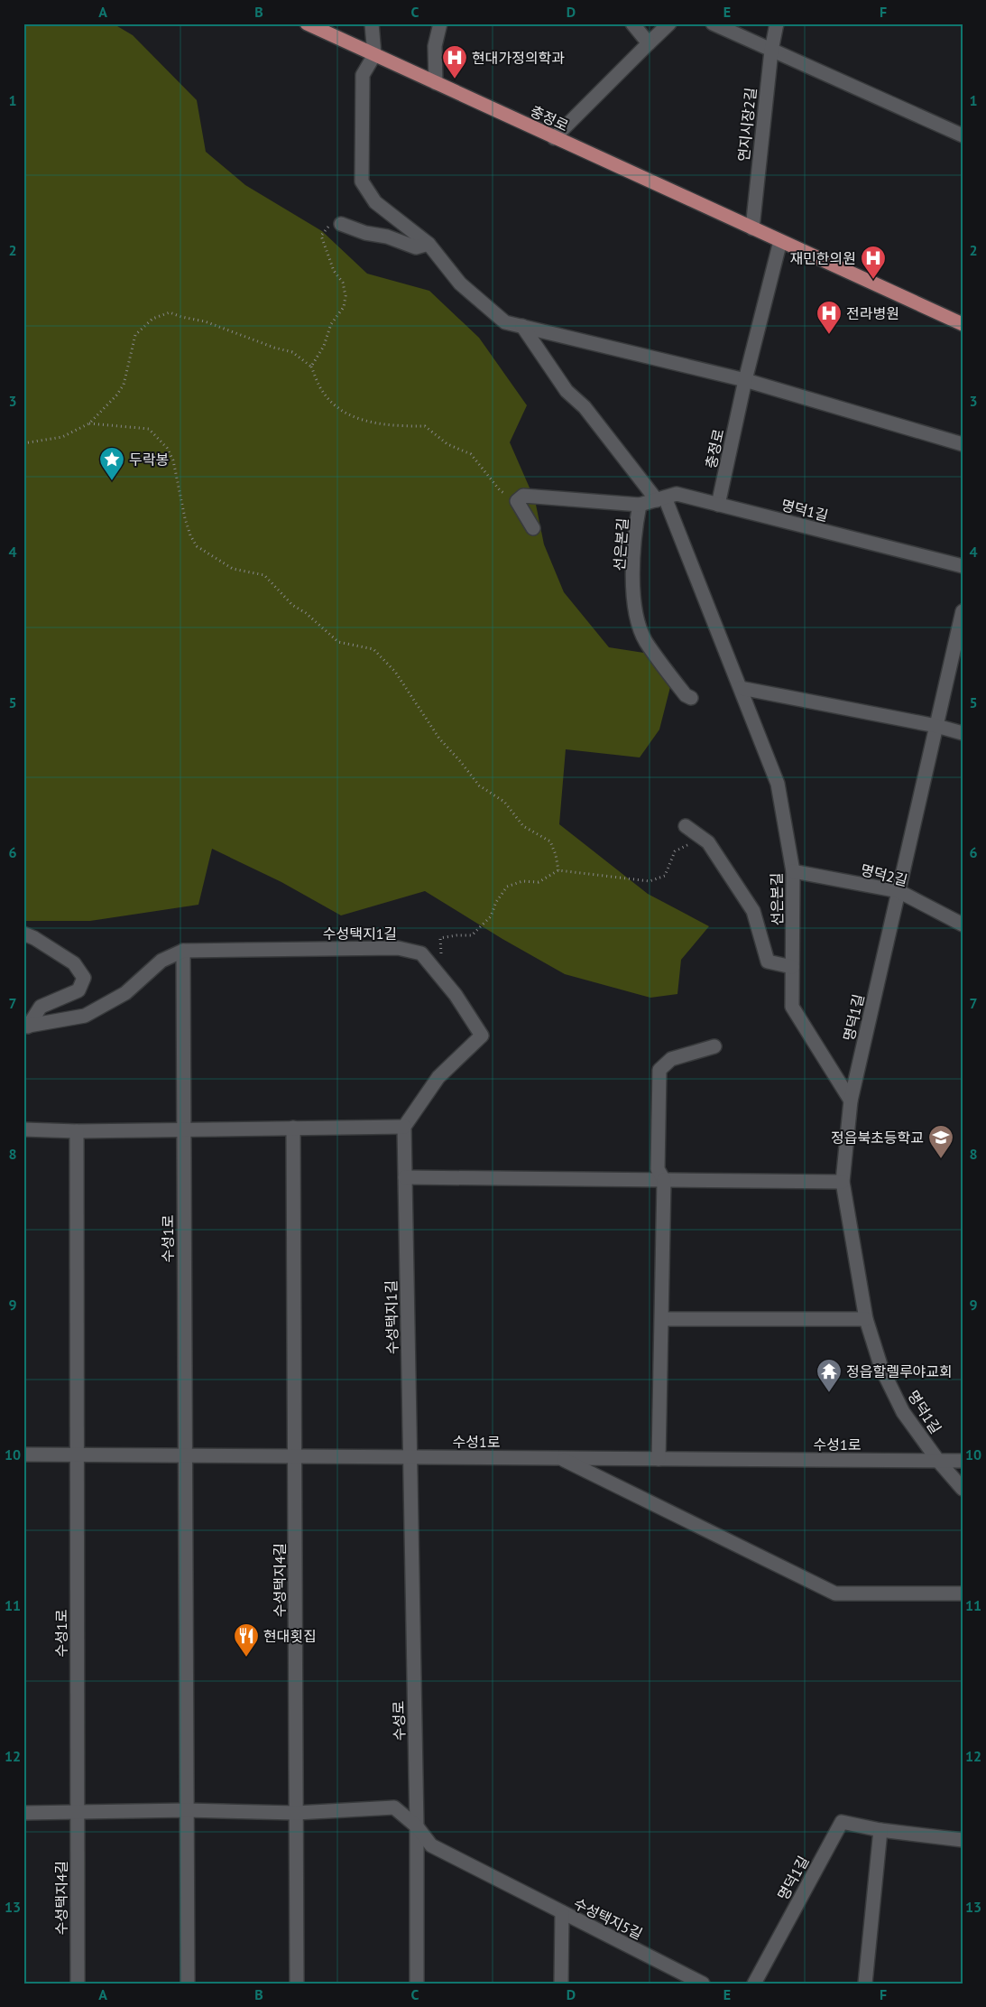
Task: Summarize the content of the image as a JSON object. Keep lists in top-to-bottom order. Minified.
{"streets":{"main road":["충정로"],"street":["연지시장2길","명덕1길","선은본길","명덕2길","수성택지1길","수성1로","수성택지4길","수성로","수성택지5길"]},"crossings":[["충정로","연지시장2길"],["충정로","명덕1길"],["명덕1길","선은본길"],["명덕1길","명덕2길"],["명덕1길","수성1로"],["선은본길","명덕2길"],["수성택지1길","수성1로"],["수성택지1길","수성로"],["수성1로","수성택지4길"],["수성1로","수성로"]],"places":{"hospital":["현대가정의학과","재민한의원","전라병원"],"place":["두락봉"],"school or university":["정읍북초등학교"],"temple":["정읍할렐루야교회"],"restaurant":["현대횟집"]},"grid":{"columns":["A","B","C","D","E","F"],"rows":["1","2","3","4","5","6","7","8","9","10","11","12","13"]}}
